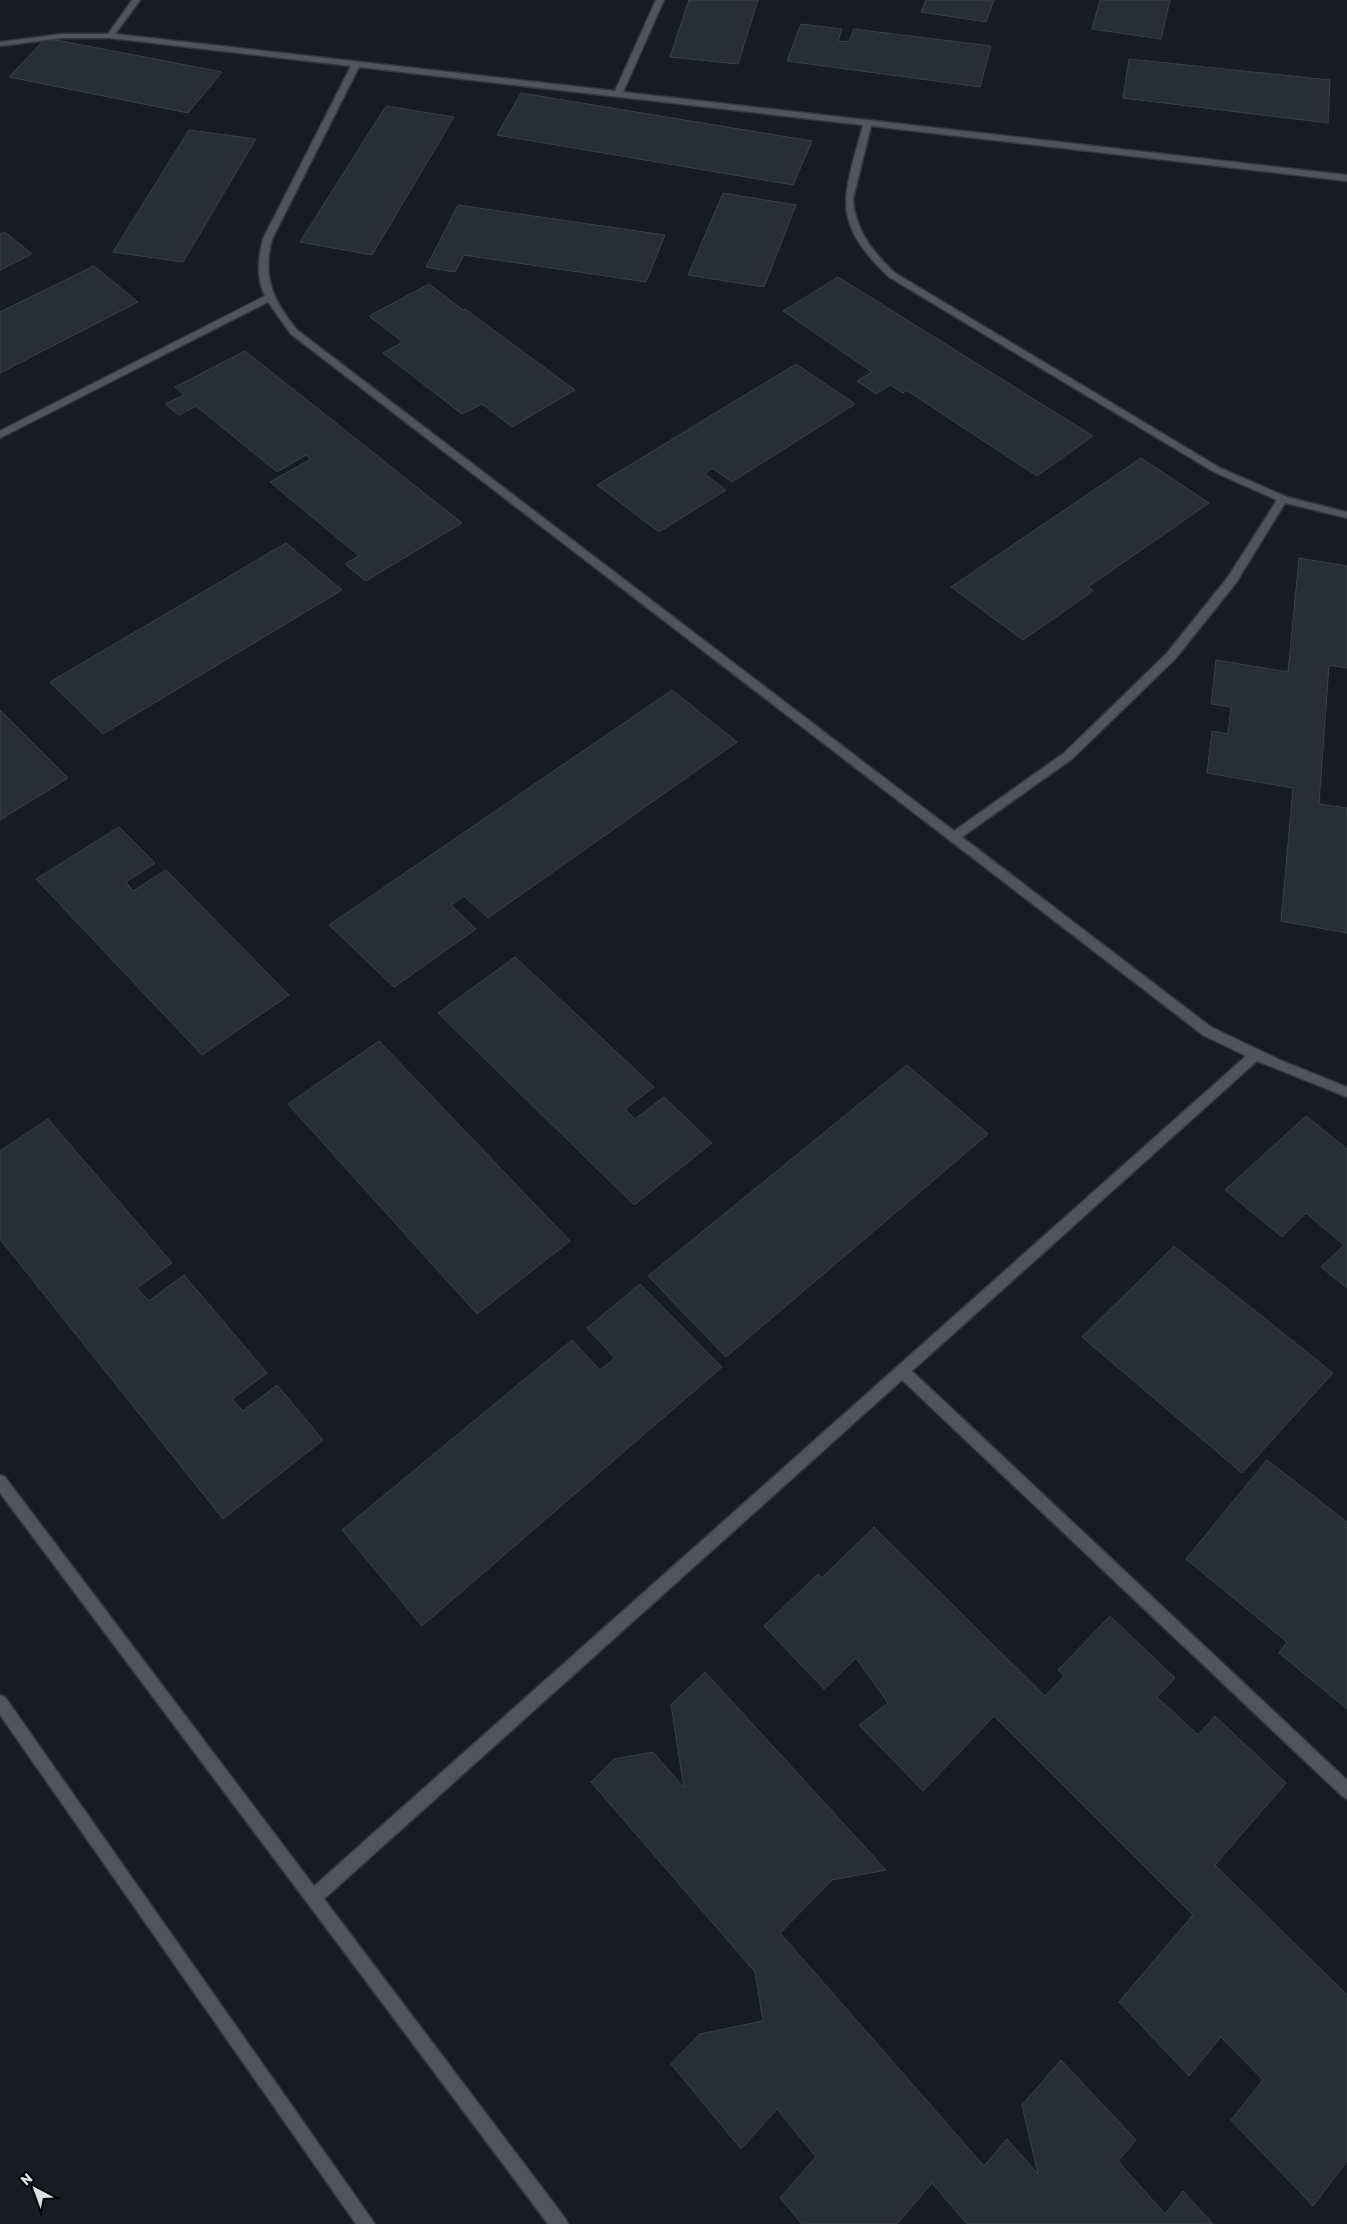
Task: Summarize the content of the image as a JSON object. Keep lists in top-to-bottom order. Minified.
{"north":"top left"}
